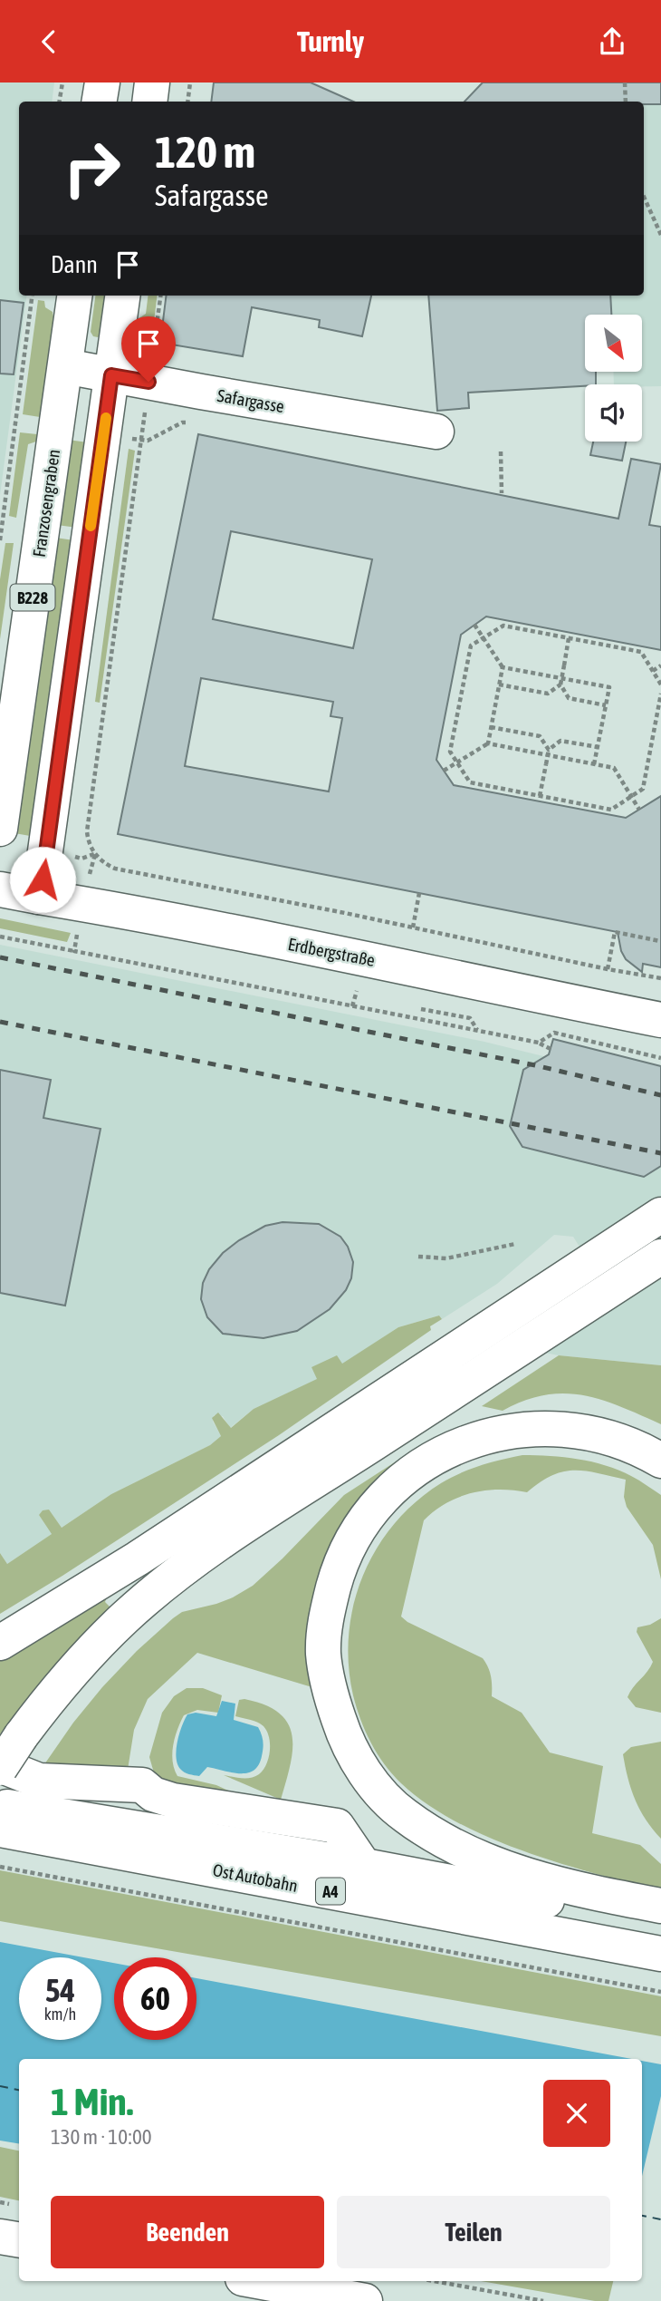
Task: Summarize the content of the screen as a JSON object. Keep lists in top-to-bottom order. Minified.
{"streets":{"main road":["Safargasse","Franzosengraben","B228","Erdbergstraße","Ost Autobahn","A4"]},"crossings":[["Safargasse","Franzosengraben"],["Safargasse","B228"],["B228","Erdbergstraße"]],"north":"bottom right","page":{"header":"Turnly","turn":["120 m","Safargasse"],"then":"Dann","speed":"54 km/h","limit":"60","heading":["1 Min.","130 m · 10:00"],"buttons":["Beenden","Teilen"]}}
